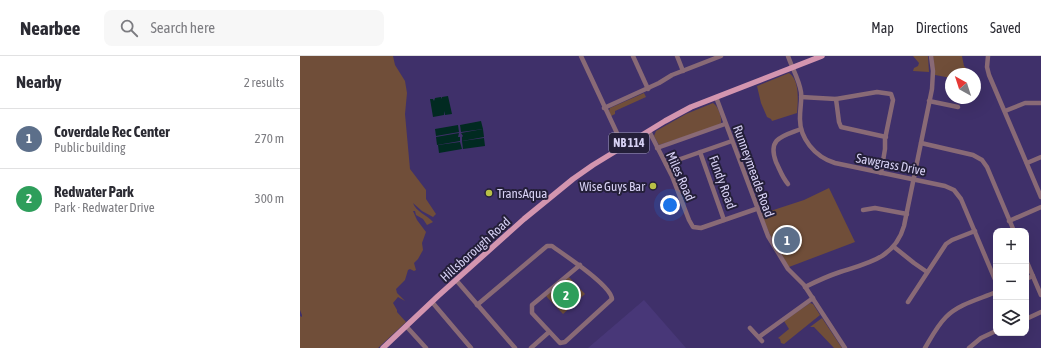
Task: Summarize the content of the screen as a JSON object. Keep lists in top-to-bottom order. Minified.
{"streets":{"main road":["NB 114","Hillsborough Road"],"street":["Sawgrass Drive","Runneymeade Road","Miles Road","Fundy Road"]},"crossings":[["Sawgrass Drive","Hillsborough Road"],["Runneymeade Road","Hillsborough Road"],["Miles Road","Fundy Road"],["Miles Road","Hillsborough Road"]],"places":["Wise Guys Bar","TransAqua"],"north":"top left","page":{"header":"Nearbee","search":"Search here","nav":["Map","Directions","Saved"],"heading":["Nearby","2 results"],"list":[{"mark":"1","name":"Coverdale Rec Center","note":"Public building","value":"270 m"},{"mark":"2","name":"Redwater Park","note":"Park · Redwater Drive","value":"300 m"}],"pins":["1","2"],"map_buttons":["+","−"]}}
